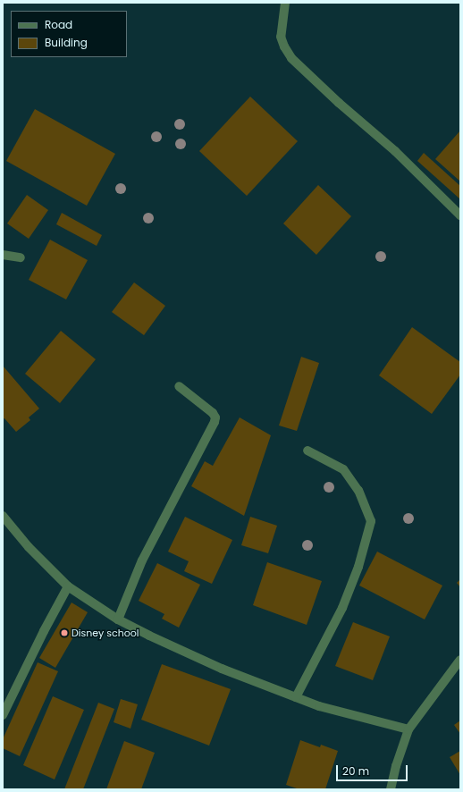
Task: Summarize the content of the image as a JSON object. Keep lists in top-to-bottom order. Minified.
{"places":["Disney school"],"legend":["Road","Building"],"scale_bar":"20 m"}
